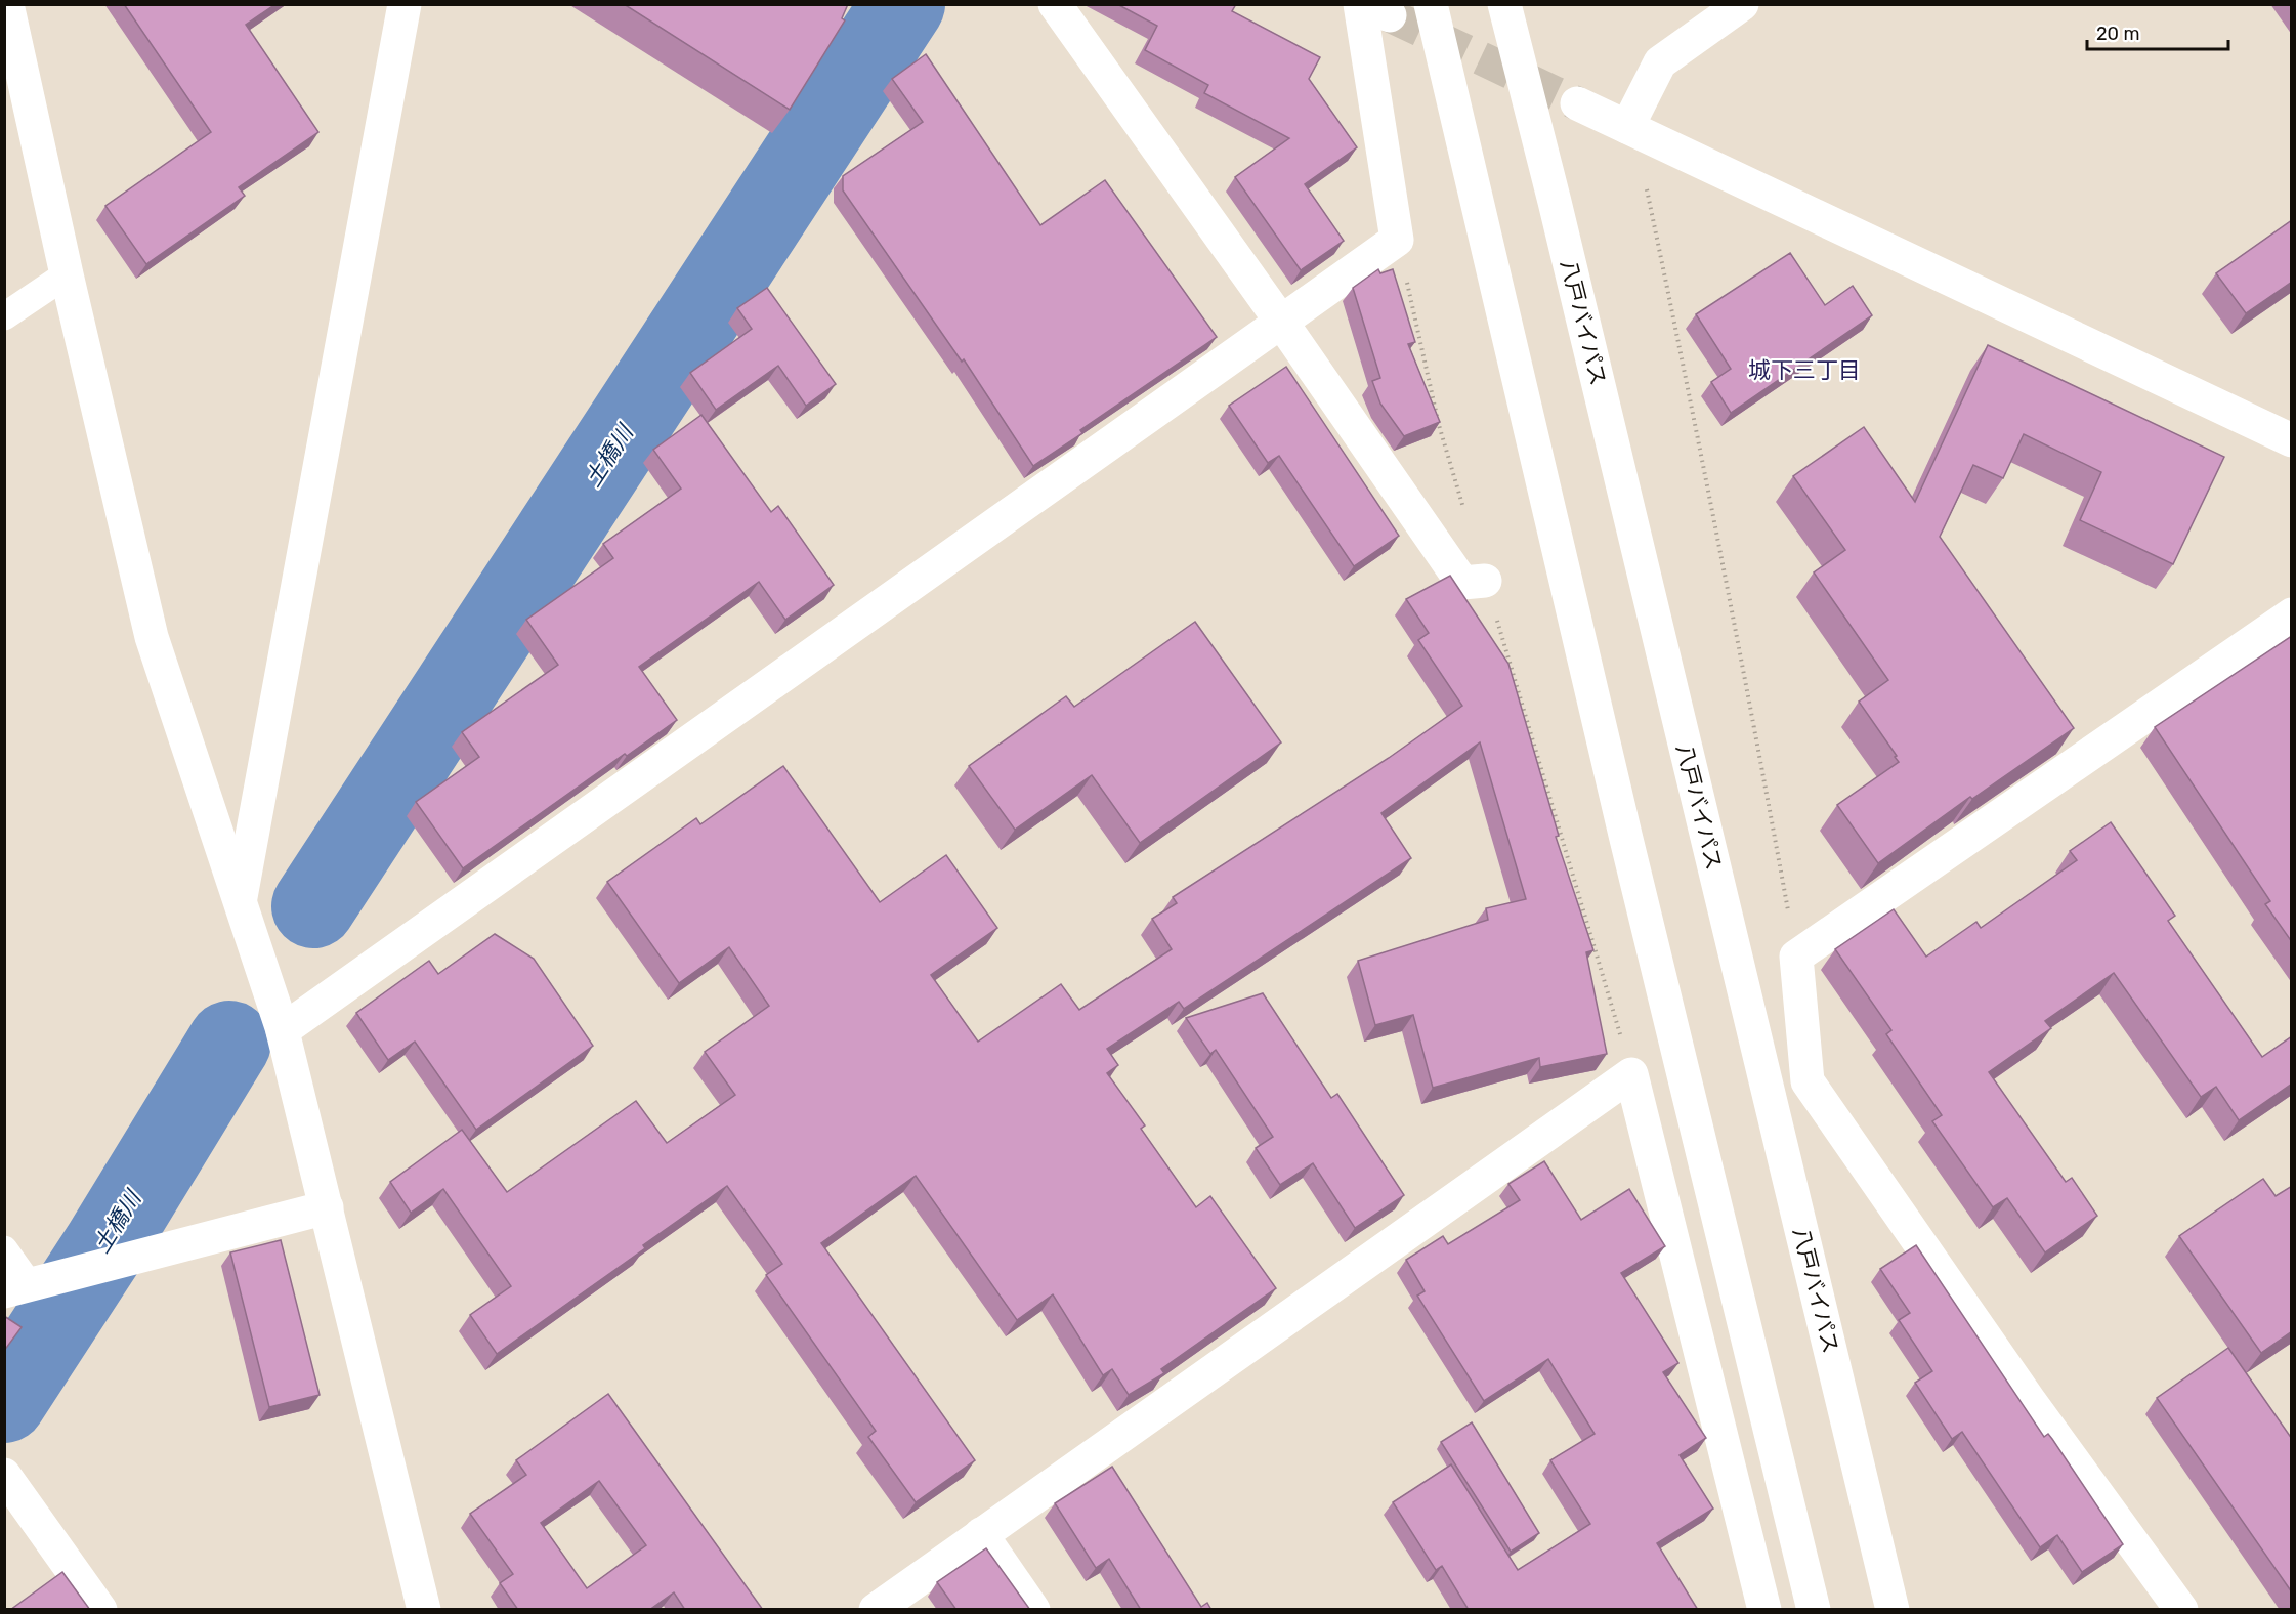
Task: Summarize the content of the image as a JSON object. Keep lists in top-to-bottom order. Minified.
{"streets":{"main road":["八戸バイパス"]},"districts":["城下三丁目"],"water":["土橋川"],"scale_bar":"20 m"}
